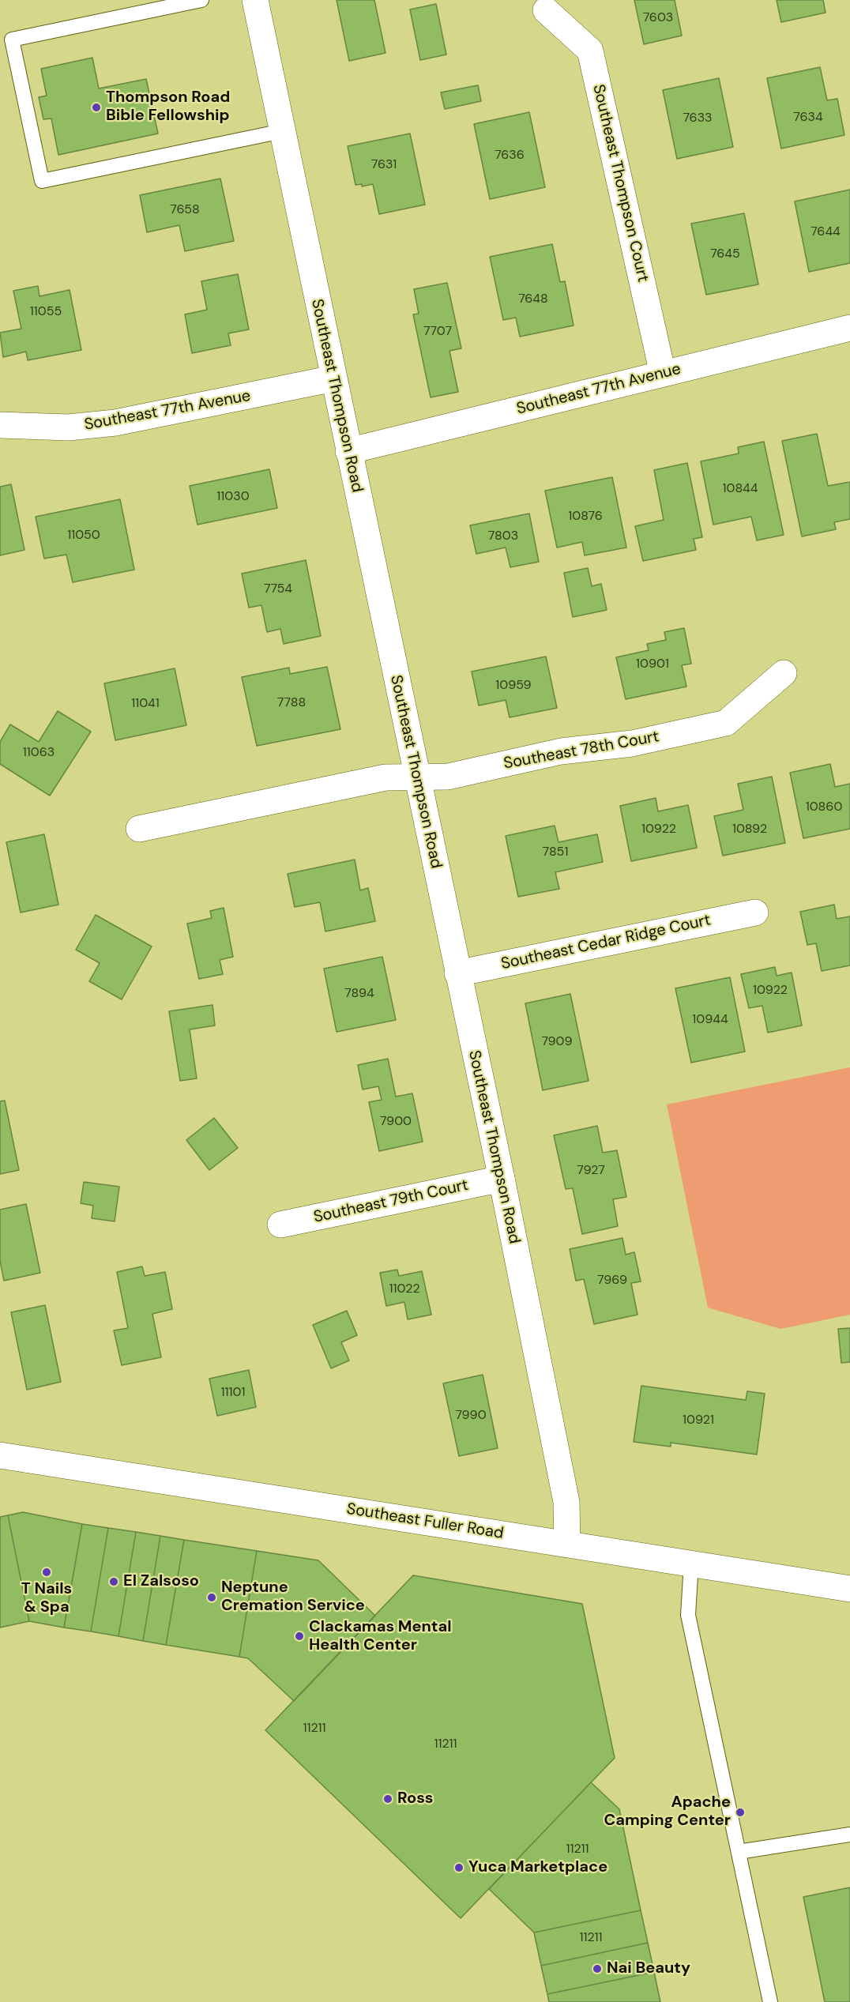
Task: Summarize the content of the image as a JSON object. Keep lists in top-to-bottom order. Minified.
{"streets":{"street":["Southeast Thompson Court","Southeast 77th Avenue","Southeast Thompson Road","Southeast 78th Court","Southeast Cedar Ridge Court","Southeast 79th Court","Southeast Fuller Road"]},"crossings":[["Southeast Thompson Court","Southeast 77th Avenue"],["Southeast 77th Avenue","Southeast Thompson Road"],["Southeast Thompson Road","Southeast 78th Court"],["Southeast Thompson Road","Southeast Cedar Ridge Court"],["Southeast Thompson Road","Southeast 79th Court"],["Southeast Thompson Road","Southeast Fuller Road"]],"places":["Thompson Road Bible Fellowship","T Nails & Spa","El Zalsoso","Neptune Cremation Service","Clackamas Mental Health Center","Ross","Apache Camping Center","Yuca Marketplace","Nai Beauty"],"house_numbers":["7603","7634","7633","7636","7631","7658","7644","7645","7648","11055","7707","10844","11030","10876","11050","7803","7754","10901","10959","7788","11041","11063","10860","10922","10892","7851","10922","7894","10944","7909","7900","7927","7969","11022","11101","7990","10921","11211","11211","11211","11211"]}
